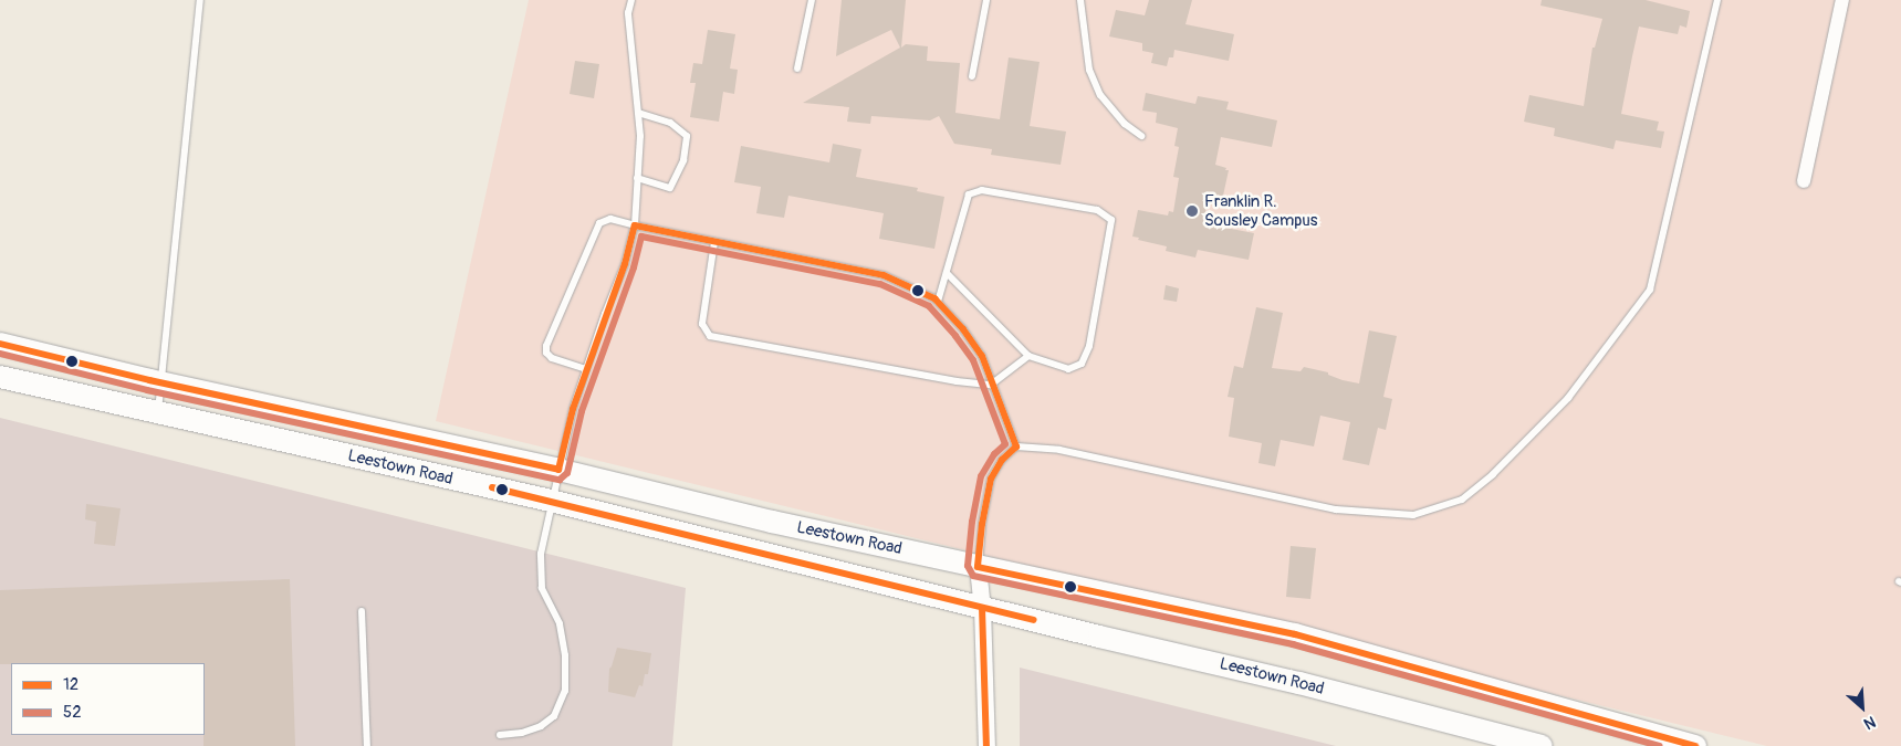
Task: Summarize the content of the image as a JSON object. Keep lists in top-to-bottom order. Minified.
{"streets":{"main road":["Leestown Road"]},"places":["Franklin R. Sousley Campus"],"lines":["transit line 12","transit line 52"],"legend":["12","52"],"north":"bottom right"}
